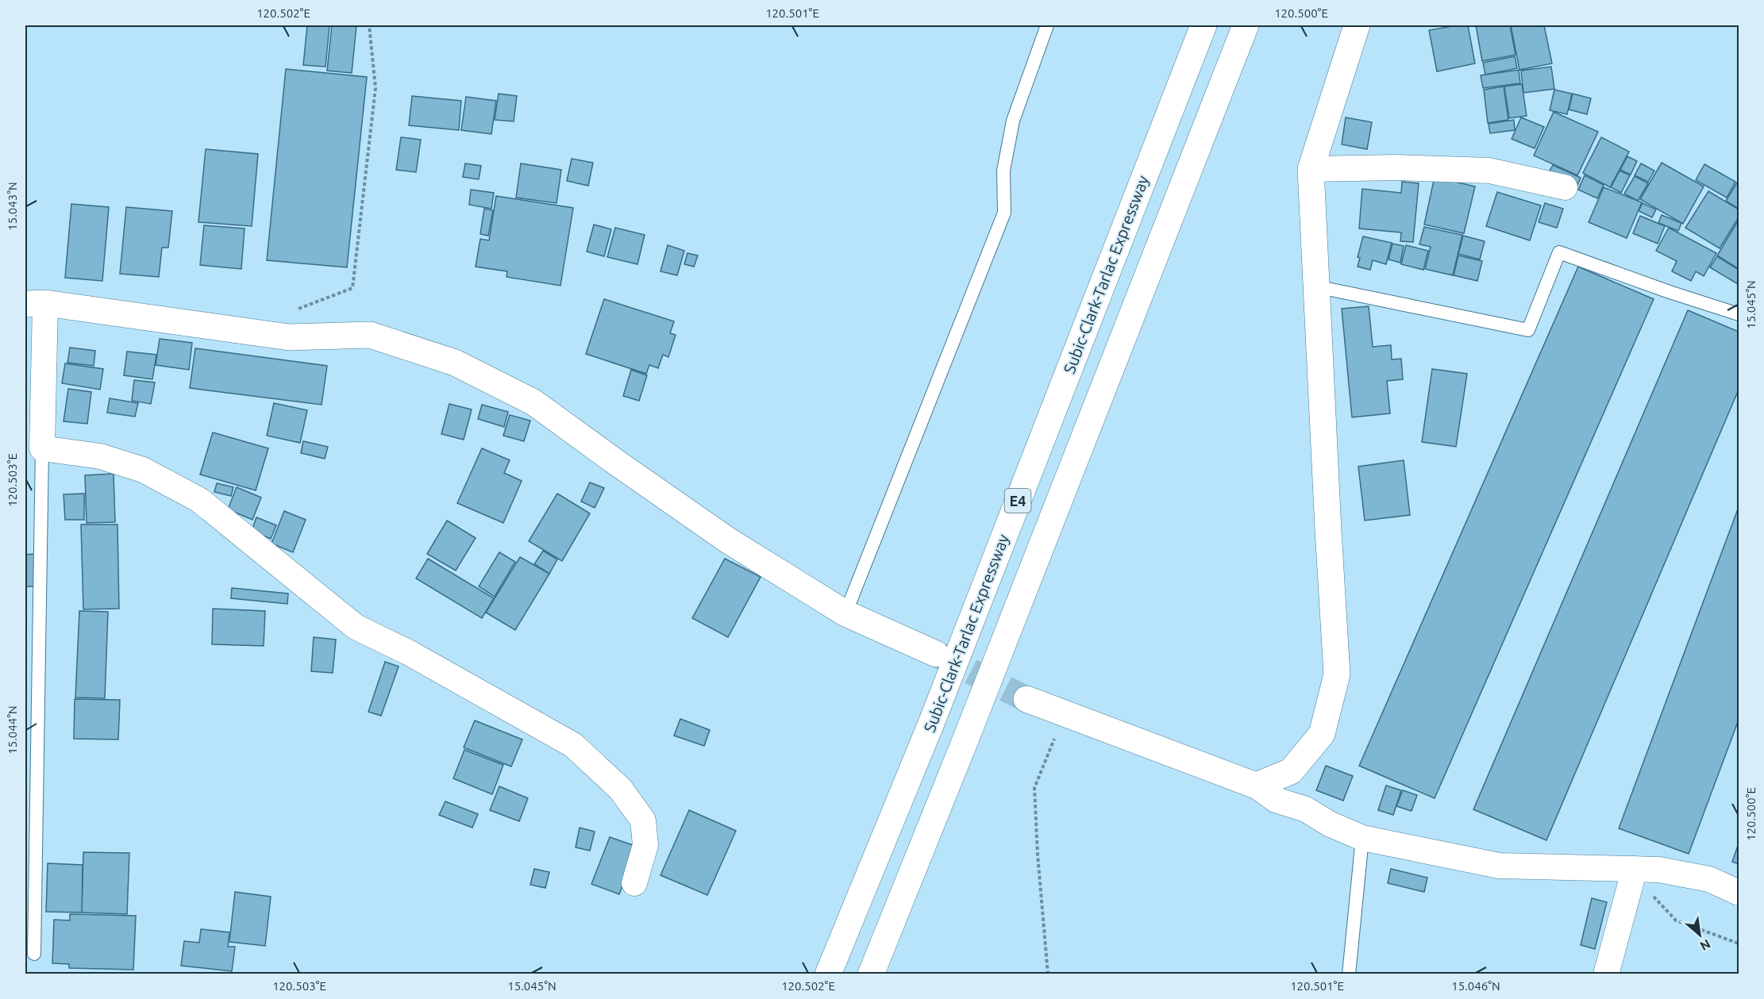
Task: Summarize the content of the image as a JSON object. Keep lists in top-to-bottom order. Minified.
{"streets":{"main road":["Subic-Clark-Tarlac Expressway","E4"]},"north":"bottom right","coordinates":["120.502°E","120.501°E","120.500°E","15.043°N","15.045°N","120.503°E","15.044°N","15.046°N"]}
